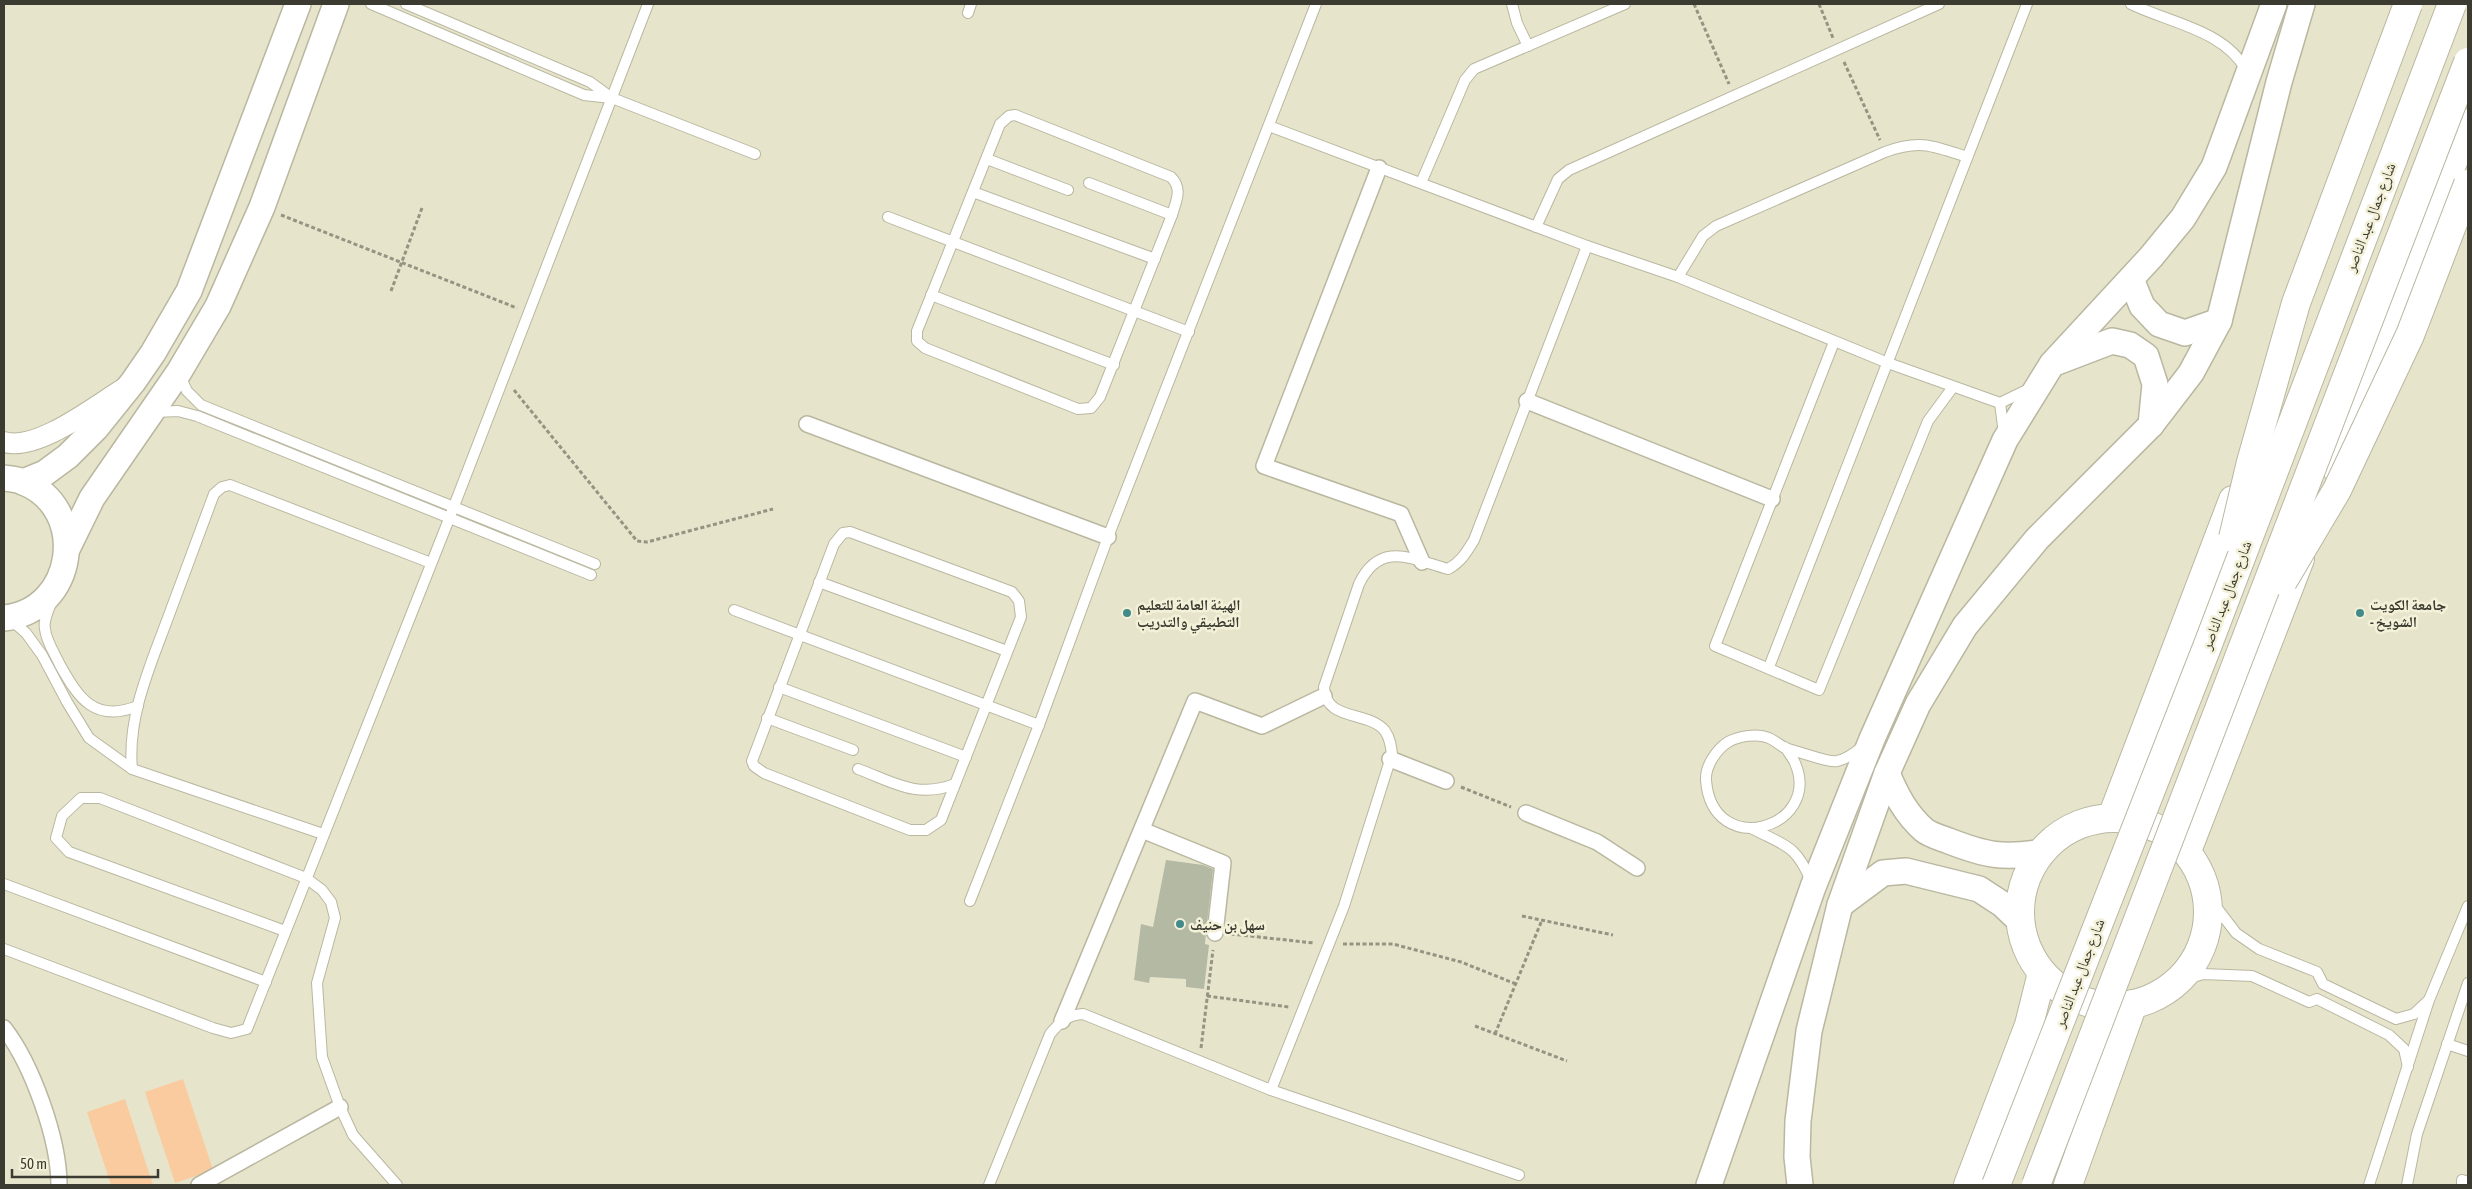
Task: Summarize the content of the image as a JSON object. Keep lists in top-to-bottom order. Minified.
{"streets":{"main road":["شارع جمال عبد الناصر"]},"places":["الهيئة العامة للتعليم التطبيقي والتدريب","جامعة الكويت - الشويخ","سهل بن حنيف"],"scale_bar":"50 m"}
